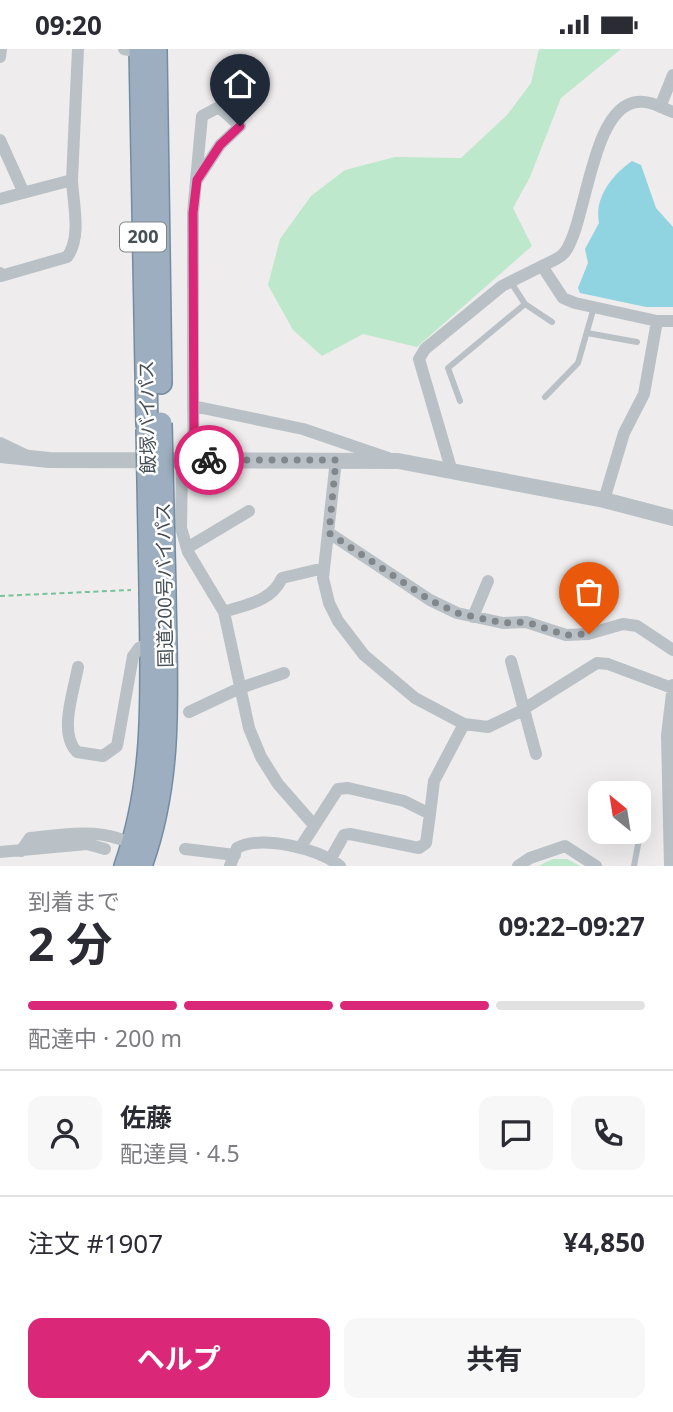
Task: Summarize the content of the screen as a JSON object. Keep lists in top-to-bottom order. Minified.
{"streets":{"highway":["200","国道200号バイパス"]},"crossings":[["200","国道200号バイパス"]],"north":"top left","page":{"status":"09:20","heading":["2 分","到着まで","09:22–09:27"],"panel":["佐藤","配達員 · 4.5","注文 #1907","¥4,850"],"bar":"配達中 · 200 m","buttons":["ヘルプ","共有"]}}
